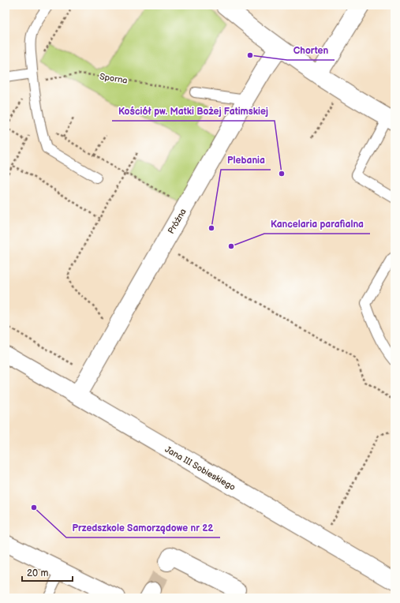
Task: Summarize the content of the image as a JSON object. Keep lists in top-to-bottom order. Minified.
{"streets":{"street":["Próżna","Jana III Sobieskiego"],"path":["Sporna"]},"crossings":[["Próżna","Jana III Sobieskiego"]],"places":["Chorten","Kościół pw. Matki Bożej Fatimskiej","Plebania","Kancelaria parafialna","Przedszkole Samorządowe nr 22"],"scale_bar":"20 m"}
